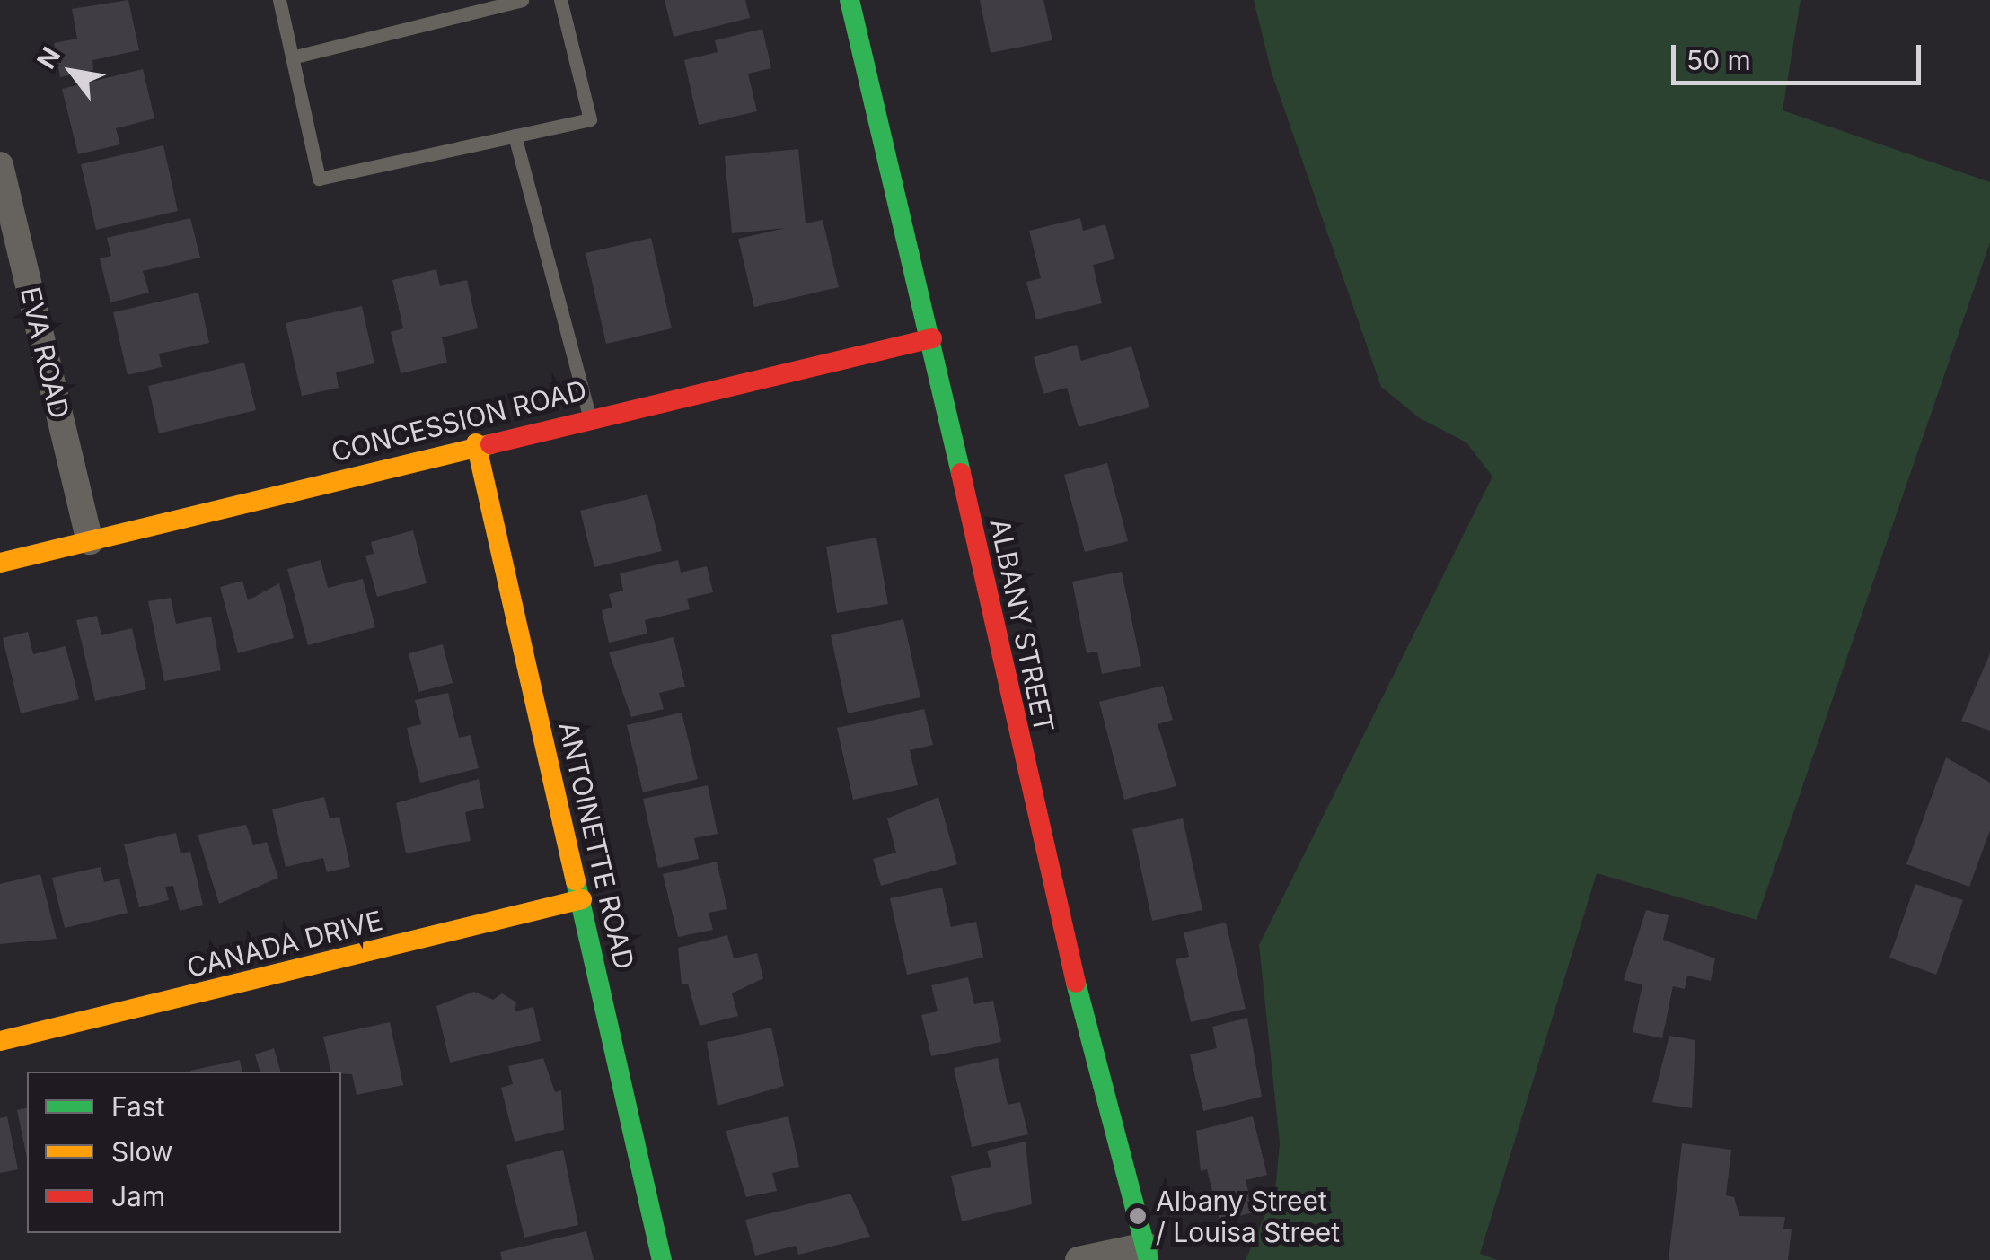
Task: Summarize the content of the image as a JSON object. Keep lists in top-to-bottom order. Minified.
{"streets":{"street":["EVA ROAD","CONCESSION ROAD","ALBANY STREET","ANTOINETTE ROAD","CANADA DRIVE"]},"crossings":[["EVA ROAD","CONCESSION ROAD"],["CONCESSION ROAD","ALBANY STREET"],["CONCESSION ROAD","ANTOINETTE ROAD"],["ANTOINETTE ROAD","CANADA DRIVE"]],"places":["Albany Street / Louisa Street"],"legend":["Fast","Slow","Jam"],"scale_bar":"50 m","north":"top left"}
